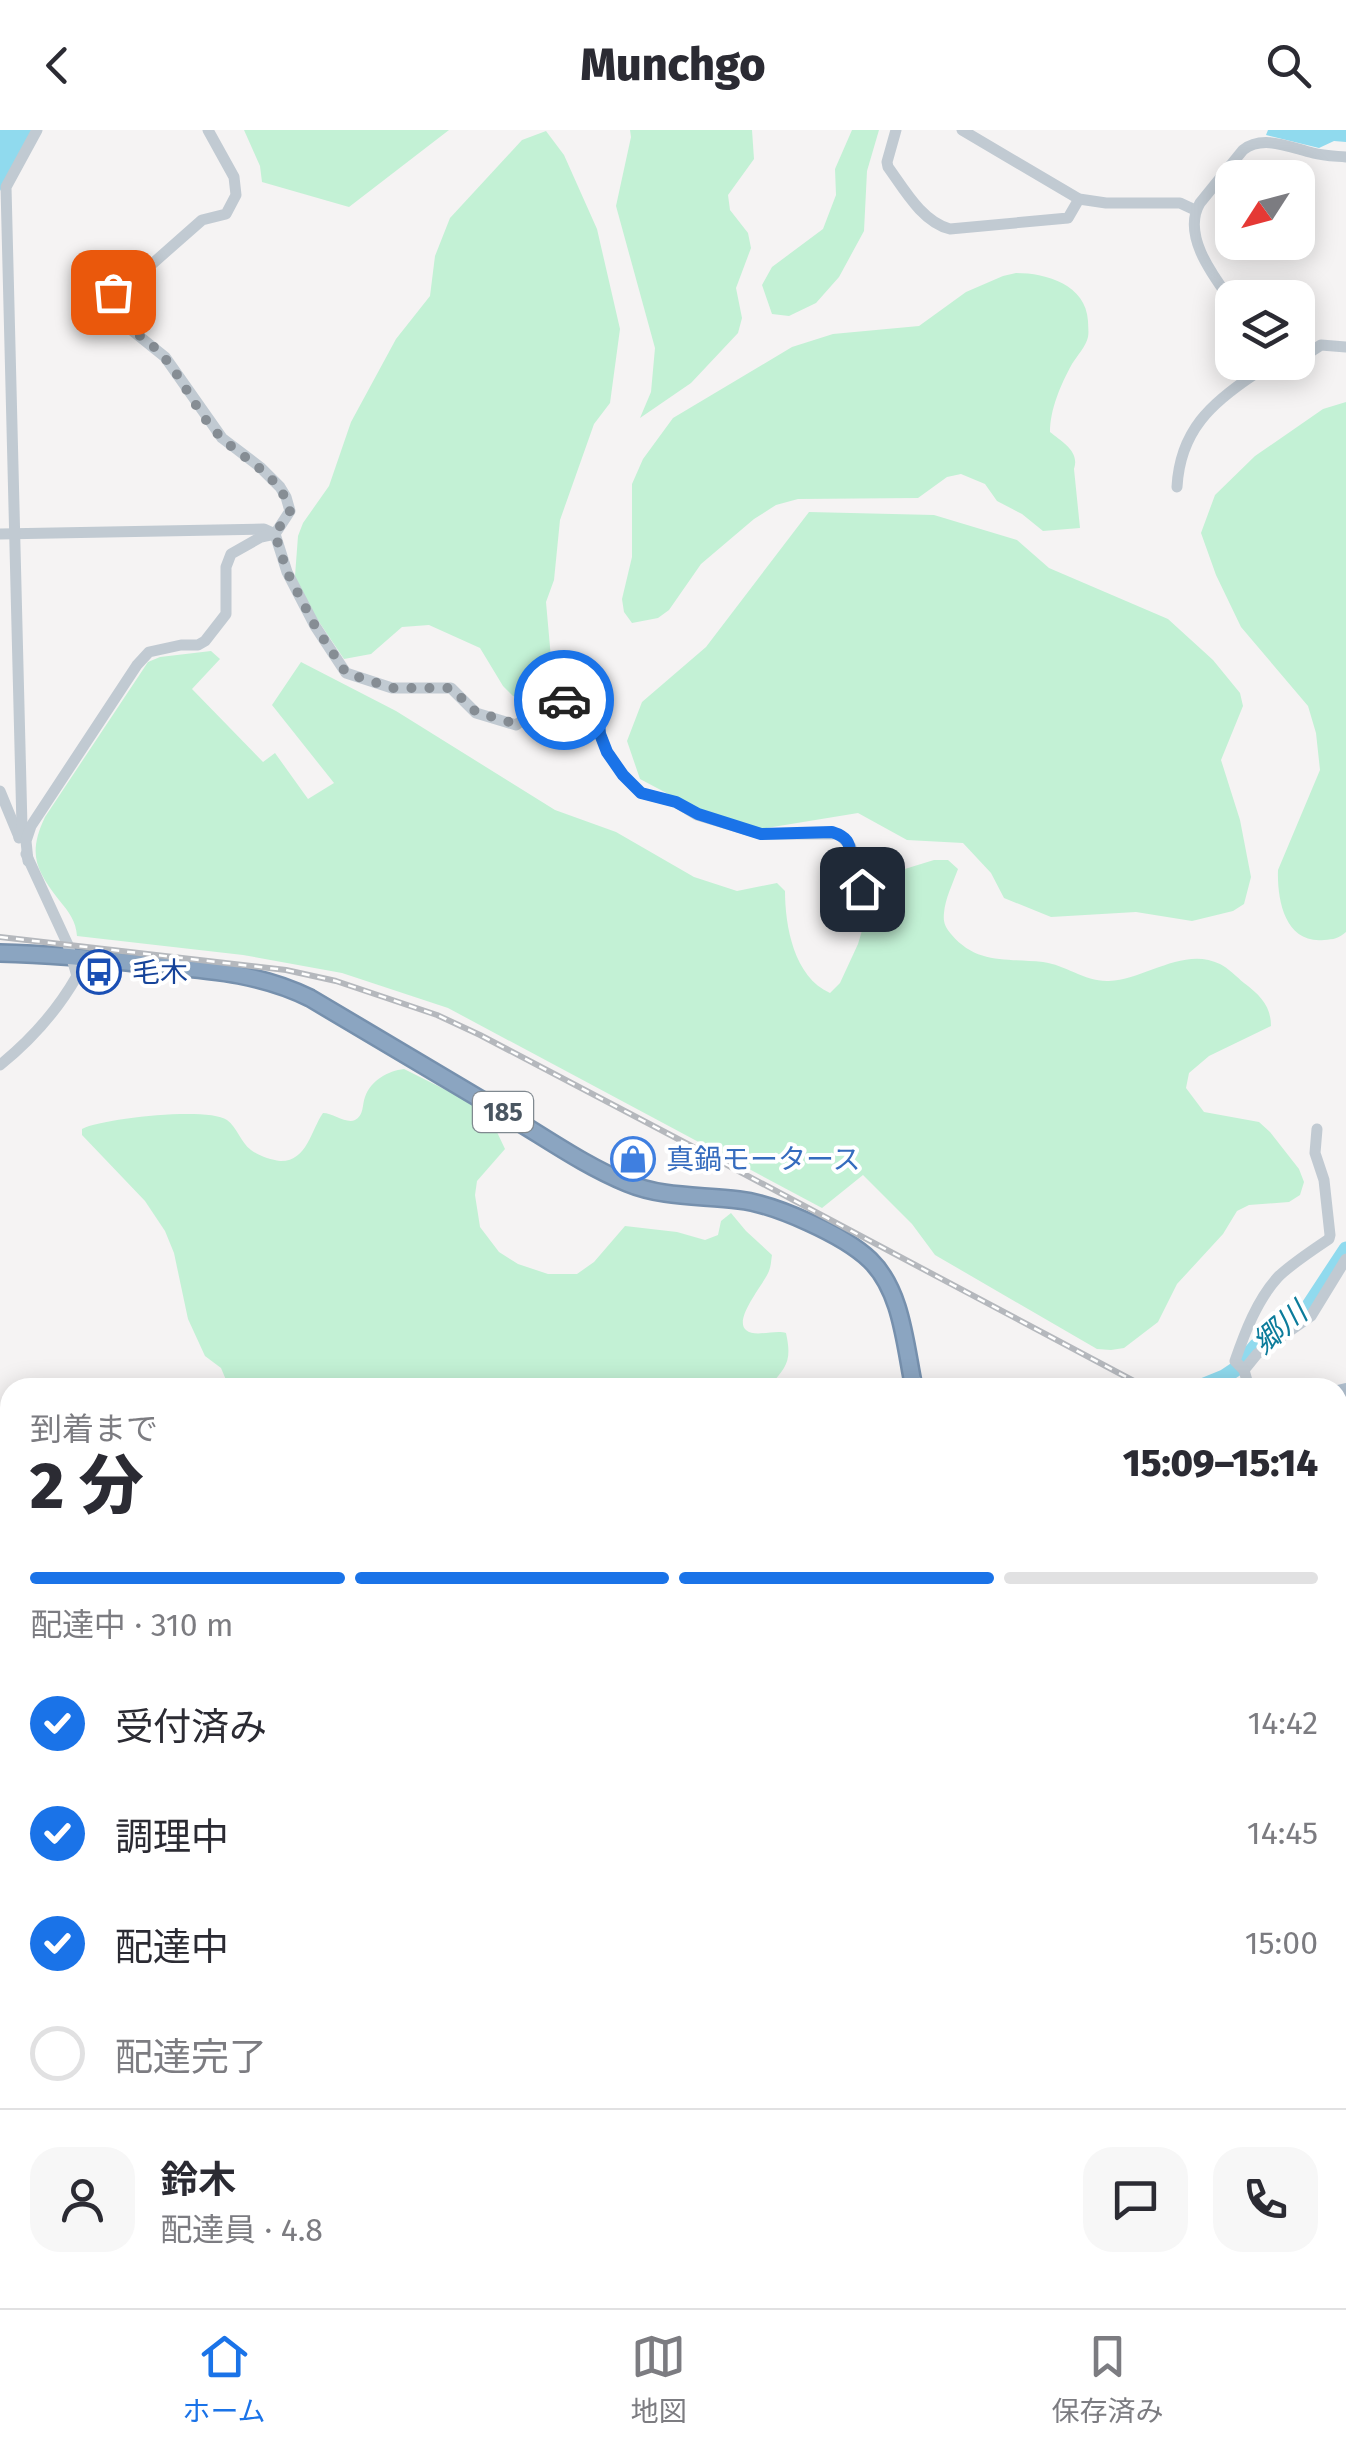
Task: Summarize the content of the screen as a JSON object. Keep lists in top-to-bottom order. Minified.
{"streets":{"highway":["185"]},"water":["郷川"],"places":{"bus stop":["毛木"],"shop":["真鍋モータース"]},"north":"bottom left","page":{"header":"Munchgo","heading":["2 分","到着まで","15:09–15:14"],"panel":["鈴木","配達員 · 4.8"],"bar":"配達中 · 310 m","list":[["受付済み","14:42"],["調理中","14:45"],["配達中","15:00"],"配達完了"],"tabs":["ホーム","地図","保存済み"]}}
